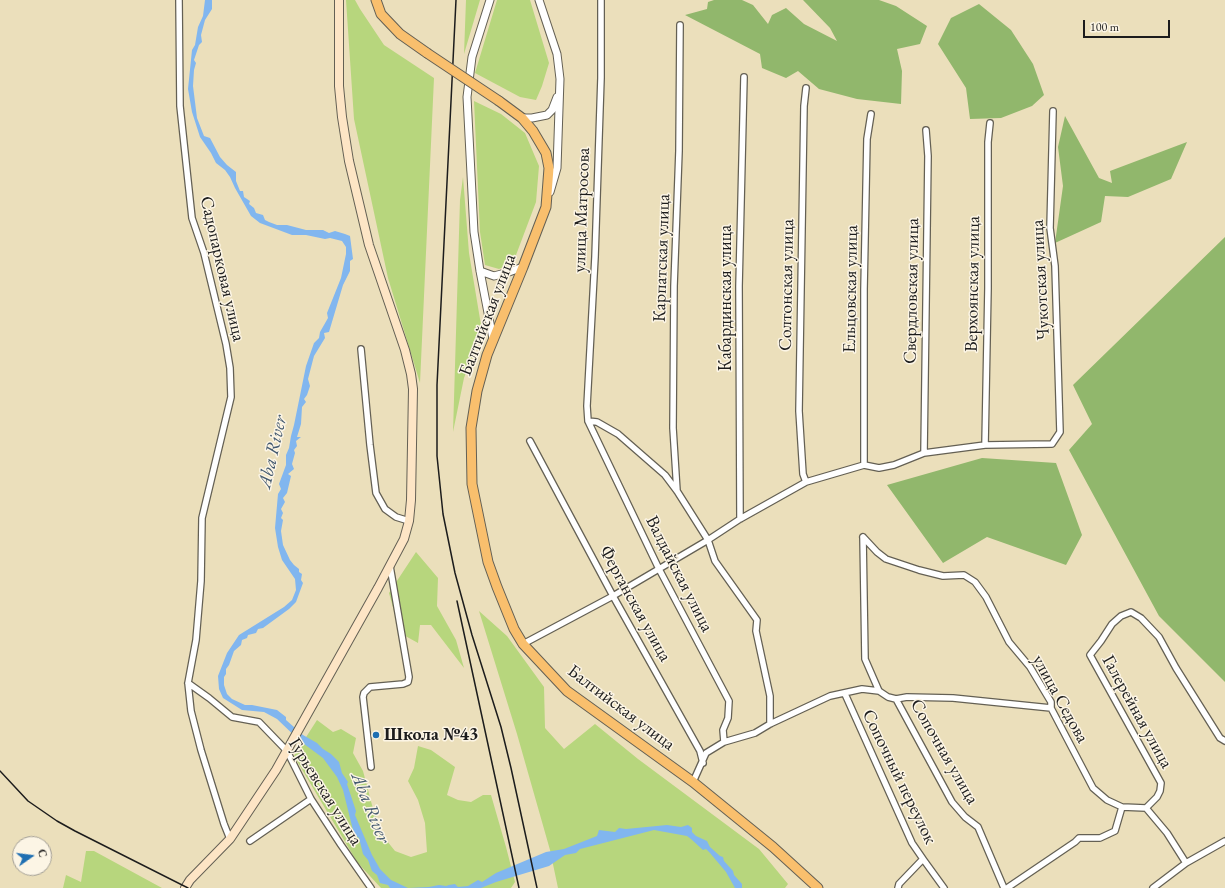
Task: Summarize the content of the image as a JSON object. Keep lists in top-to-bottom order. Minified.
{"streets":{"main road":["Балтийская улица"],"street":["улица Матросова","Карпатская улица","Садопарковая улица","Чукотская улица","Верхоянская улица","Солтонская улица","Ельцовская улица","Свердловская улица","Кабардинская улица","Валдайская улица","Ферганская улица","улица Седова","Галерейная улица","Сопочная улица","Сопочный переулок","Гурьевская улица"]},"crossings":[["улица Матросова","Карпатская улица"],["улица Матросова","Валдайская улица"],["Карпатская улица","Валдайская улица"],["Карпатская улица","Сопочный переулок"],["Садопарковая улица","Гурьевская улица"],["Чукотская улица","Верхоянская улица"],["Валдайская улица","Сопочный переулок"],["Ферганская улица","Сопочный переулок"],["улица Седова","Галерейная улица"],["улица Седова","Сопочная улица"],["улица Седова","Сопочный переулок"],["Сопочная улица","Сопочный переулок"]],"water":["Aba River"],"places":["Школа №43"],"scale_bar":"100 m","north":"right"}
